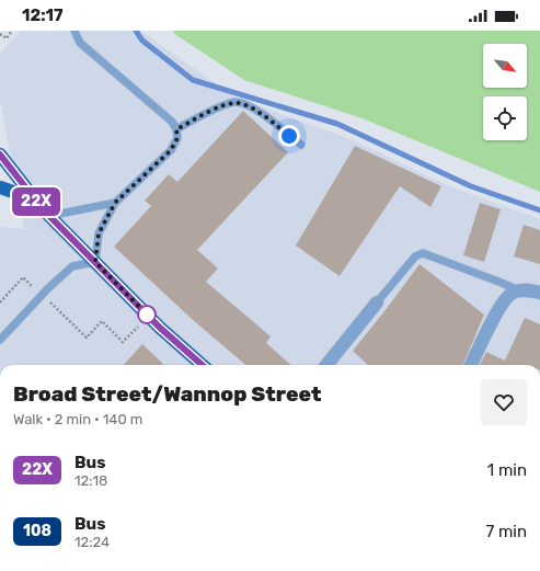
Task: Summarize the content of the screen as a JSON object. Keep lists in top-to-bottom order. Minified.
{"lines":["bus line 22X"],"north":"bottom right","page":{"status":"12:17","on_map":"22X","heading":["Broad Street/Wannop Street","Walk · 2 min · 140 m"],"list":[{"mark":"22X","name":"Bus","note":"12:18","value":"1 min"},{"mark":"108","name":"Bus","note":"12:24","value":"7 min"}]}}
